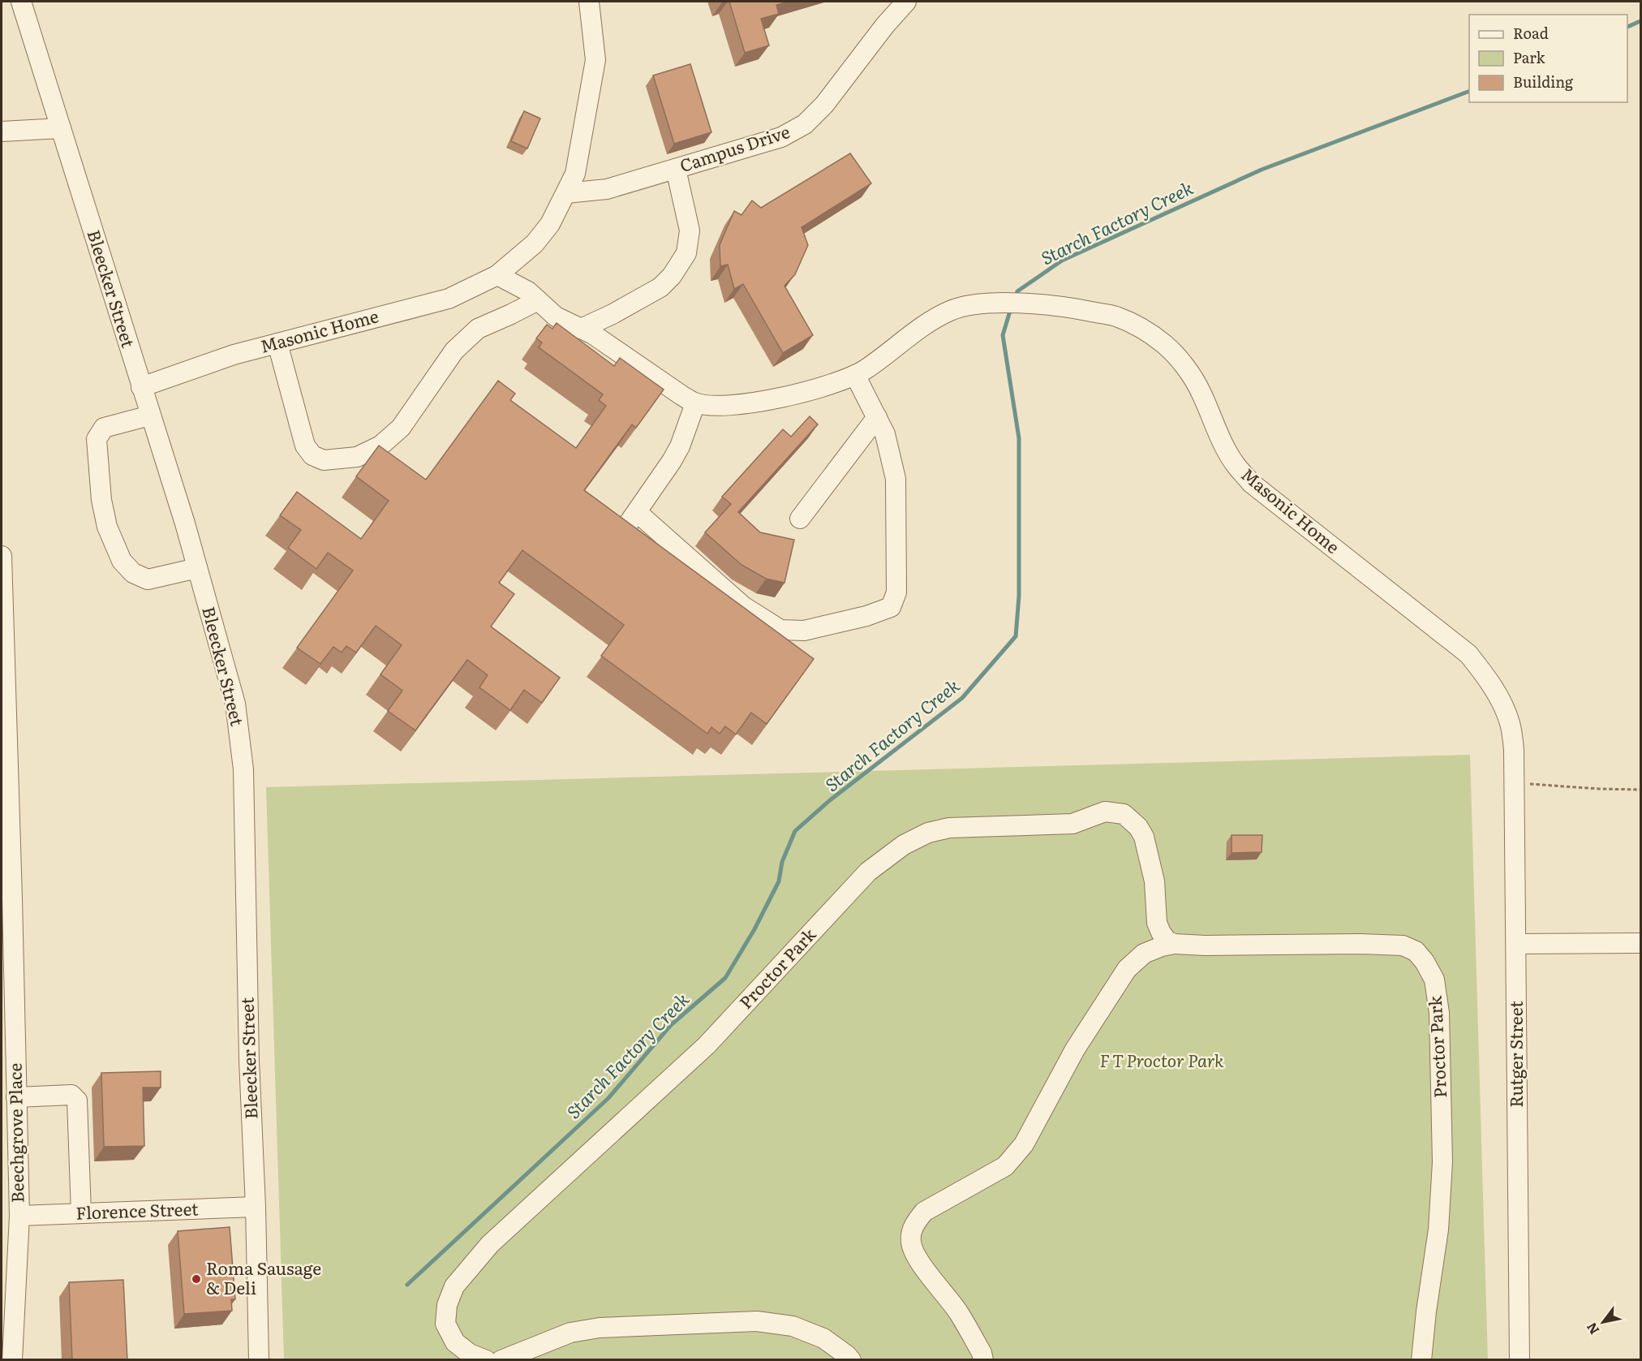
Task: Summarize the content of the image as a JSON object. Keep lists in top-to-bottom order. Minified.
{"streets":{"street":["Campus Drive","Bleecker Street","Masonic Home","Proctor Park","Rutger Street","Beechgrove Place","Florence Street"]},"crossings":[["Campus Drive","Masonic Home"],["Bleecker Street","Masonic Home"],["Bleecker Street","Florence Street"],["Masonic Home","Rutger Street"],["Beechgrove Place","Florence Street"]],"water":["Starch Factory Creek"],"parks":["F T Proctor Park"],"places":["Roma Sausage & Deli"],"legend":["Road","Park","Building"],"north":"bottom left"}
